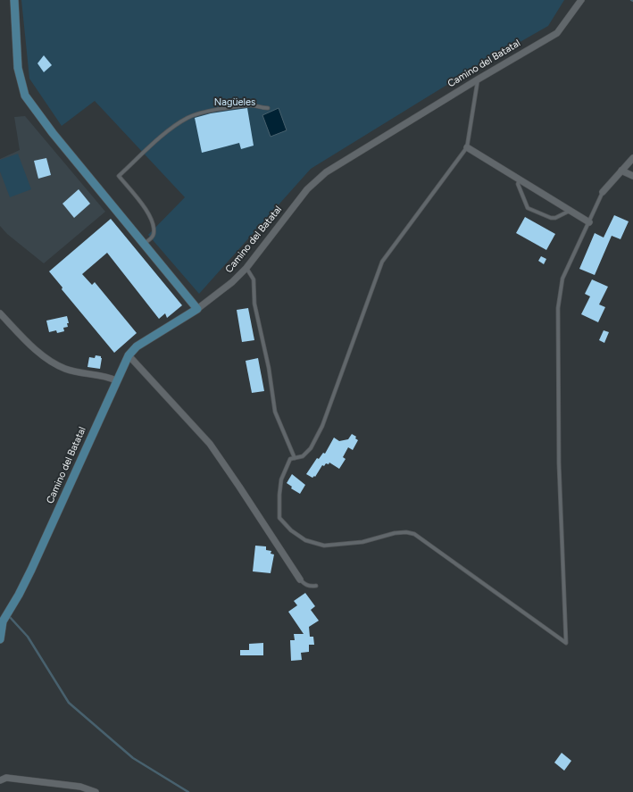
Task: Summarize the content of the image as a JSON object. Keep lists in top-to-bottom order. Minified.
{"streets":{"street":["Camino del Batatal"]},"parks":["Nagüeles"]}
